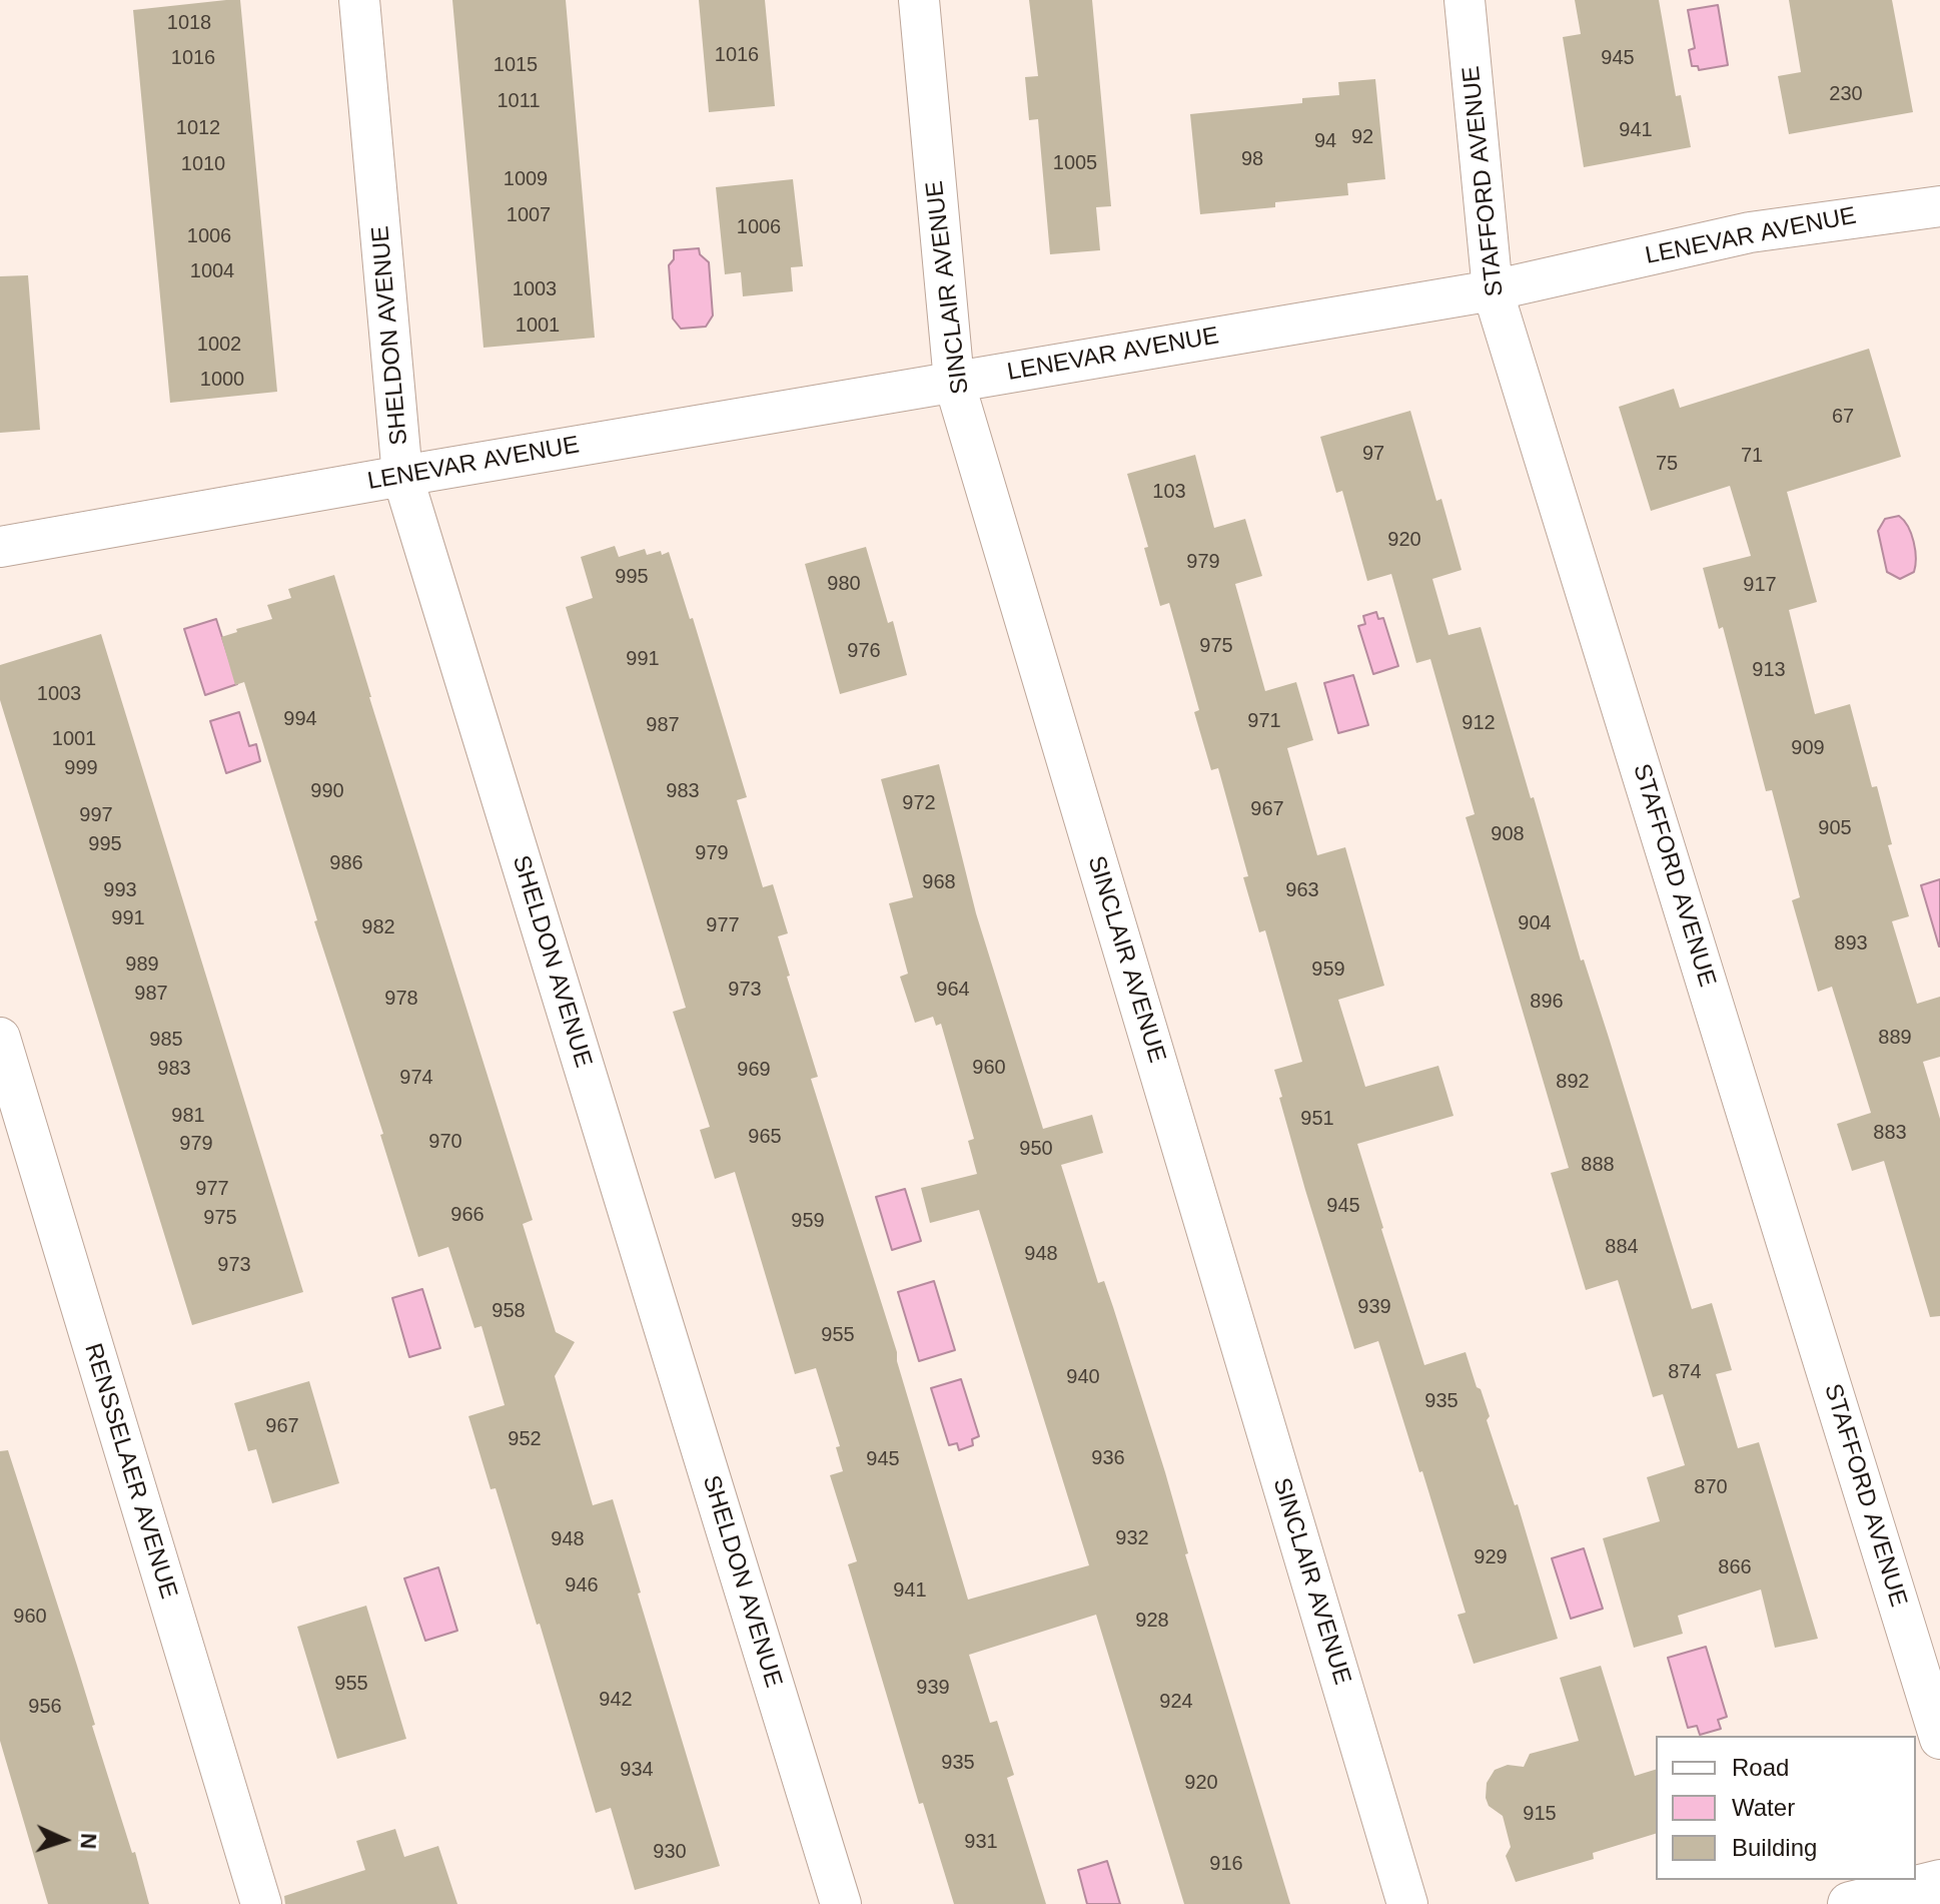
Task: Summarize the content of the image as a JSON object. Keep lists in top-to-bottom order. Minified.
{"streets":{"street":["STAFFORD AVENUE","LENEVAR AVENUE","SINCLAIR AVENUE","SHELDON AVENUE","RENSSELAER AVENUE"]},"crossings":[["STAFFORD AVENUE","LENEVAR AVENUE"],["LENEVAR AVENUE","SINCLAIR AVENUE"],["LENEVAR AVENUE","SHELDON AVENUE"]],"house_numbers":["1018","1016","1016","945","1015","230","1011","1012","941","92","94","98","1005","1010","1009","1007","1006","1006","1004","1003","1001","1002","1000","67","97","71","75","103","920","979","995","980","917","975","976","991","913","1003","994","971","912","987","1001","909","999","990","983","972","967","997","905","908","995","979","986","968","993","963","991","904","977","982","893","989","959","973","964","987","978","896","889","985","960","983","969","974","892","981","951","883","965","970","979","950","888","977","945","966","975","959","884","948","973","939","958","955","874","940","935","967","952","936","945","870","932","948","929","866","946","941","960","928","955","939","942","924","956","935","934","920","915","931","930","916"],"legend":["Road","Water","Building"],"north":"right"}
